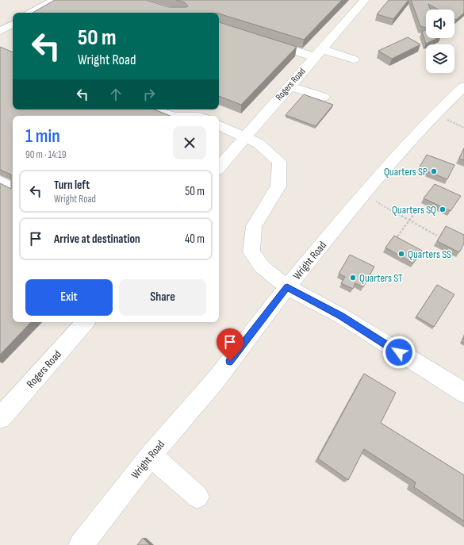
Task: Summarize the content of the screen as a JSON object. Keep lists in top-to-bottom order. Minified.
{"streets":{"street":["Rogers Road","Wright Road"]},"places":["Quarters SP","Quarters SQ","Quarters SS","Quarters ST"],"page":{"turn":["50 m","Wright Road"],"heading":["1 min","90 m · 14:19"],"list":[{"name":"Turn left","note":"Wright Road","value":"50 m"},{"name":"Arrive at destination","value":"40 m"}],"buttons":["Exit","Share"]}}
